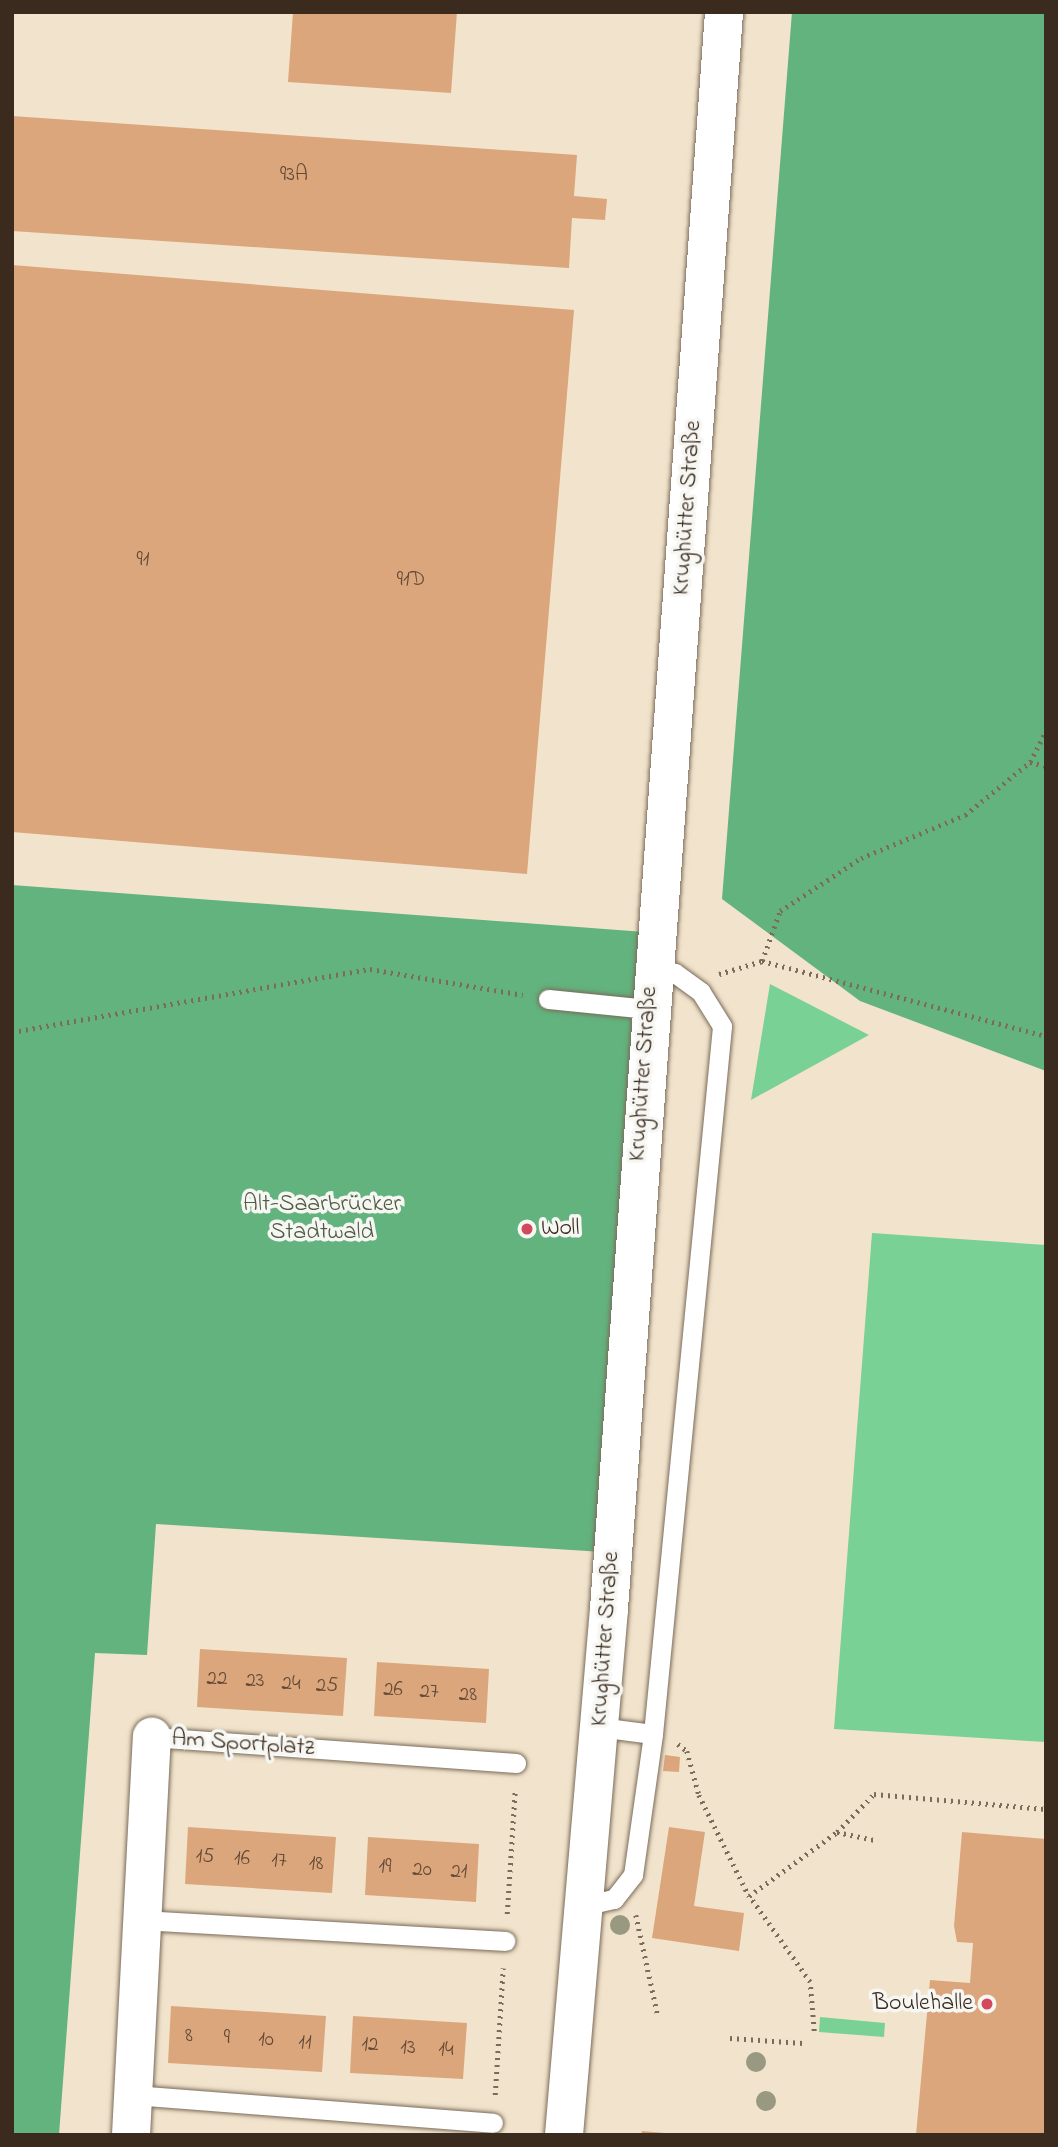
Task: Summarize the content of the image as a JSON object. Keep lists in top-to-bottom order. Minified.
{"streets":{"street":["Krughütter Straße","Am Sportplatz"]},"parks":["Alt-Saarbrücker Stadtwald"],"places":["Woll","Boulehalle"],"house_numbers":["93A","91","91D","22","23","24","25","26","27","28","15","16","17","18","19","20","21","8","9","10","11","12","13","14"]}
